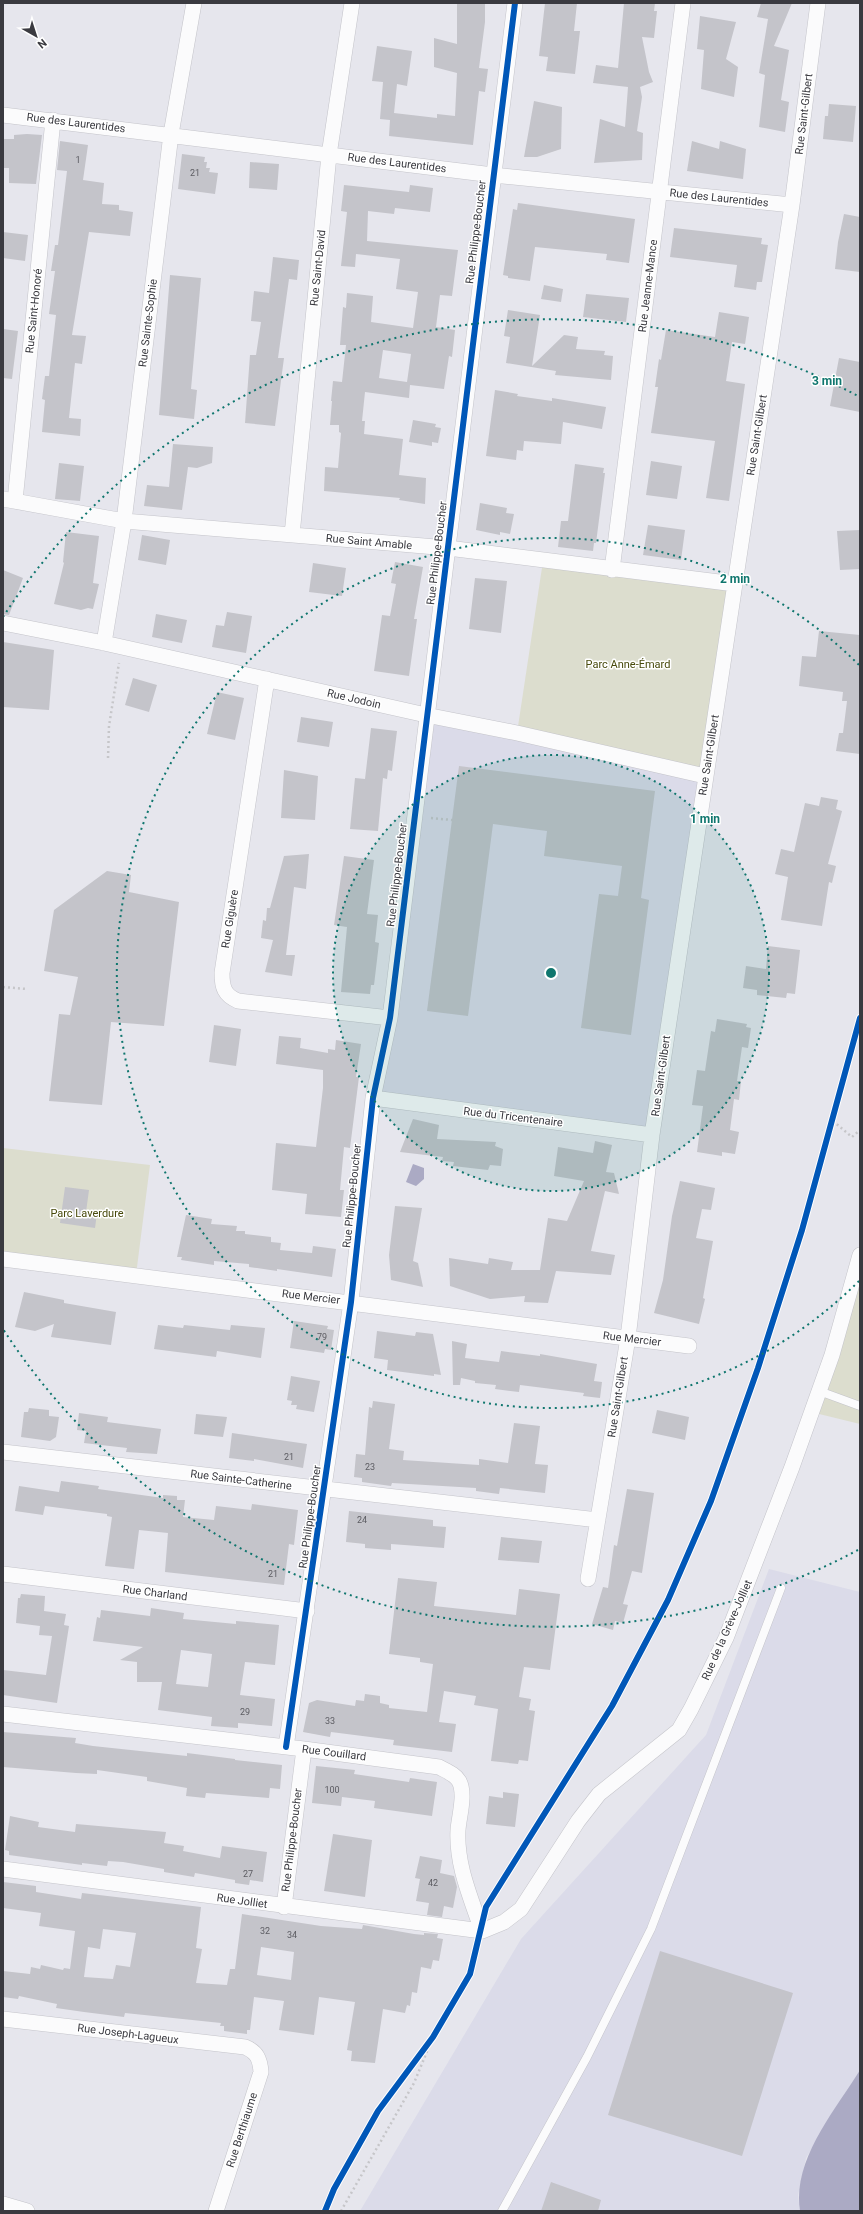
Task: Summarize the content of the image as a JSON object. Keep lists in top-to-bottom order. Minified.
{"streets":{"street":["Rue Saint-Gilbert","Rue des Laurentides","Rue Philippe-Boucher","Rue Saint-David","Rue Jeanne-Mance","Rue Saint-Honoré","Rue Sainte-Sophie","Rue Saint Amable","Rue Jodoin","Rue Giguère","Rue du Tricentenaire","Rue Mercier","Rue Sainte-Catherine","Rue Charland","Rue de la Grève-Jolliet","Rue Couillard","Rue Jolliet","Rue Joseph-Lagueux","Rue Berthiaume"]},"crossings":[["Rue Saint-Gilbert","Rue des Laurentides"],["Rue Saint-Gilbert","Rue Saint Amable"],["Rue Saint-Gilbert","Rue Jodoin"],["Rue Saint-Gilbert","Rue du Tricentenaire"],["Rue Saint-Gilbert","Rue Mercier"],["Rue Saint-Gilbert","Rue Sainte-Catherine"],["Rue des Laurentides","Rue Philippe-Boucher"],["Rue des Laurentides","Rue Saint-David"],["Rue des Laurentides","Rue Jeanne-Mance"],["Rue des Laurentides","Rue Saint-Honoré"],["Rue des Laurentides","Rue Sainte-Sophie"],["Rue Philippe-Boucher","Rue Saint Amable"],["Rue Philippe-Boucher","Rue Jodoin"],["Rue Philippe-Boucher","Rue Giguère"],["Rue Philippe-Boucher","Rue du Tricentenaire"],["Rue Philippe-Boucher","Rue Mercier"],["Rue Philippe-Boucher","Rue Sainte-Catherine"],["Rue Philippe-Boucher","Rue Charland"],["Rue Philippe-Boucher","Rue Couillard"],["Rue Philippe-Boucher","Rue Jolliet"],["Rue Saint-David","Rue Saint Amable"],["Rue Jeanne-Mance","Rue Saint Amable"],["Rue Saint-Honoré","Rue Saint Amable"],["Rue Sainte-Sophie","Rue Saint Amable"],["Rue Sainte-Sophie","Rue Jodoin"],["Rue Jodoin","Rue Giguère"],["Rue de la Grève-Jolliet","Rue Couillard"],["Rue de la Grève-Jolliet","Rue Jolliet"],["Rue Couillard","Rue Jolliet"],["Rue Joseph-Lagueux","Rue Berthiaume"]],"parks":["Parc Anne-Émard","Parc Laverdure"],"house_numbers":["1","21","79","21","23","24","21","29","33","100","27","42","32","34"],"north":"bottom right","rings":["3 min","2 min","1 min"]}
